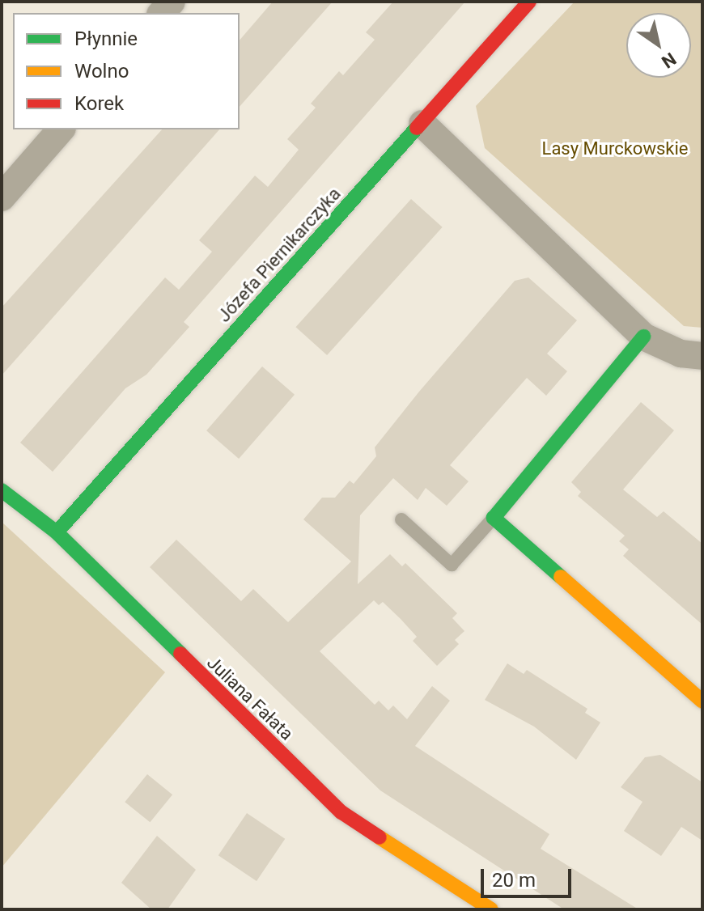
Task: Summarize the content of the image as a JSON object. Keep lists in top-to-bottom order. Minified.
{"streets":{"street":["Józefa Piernikarczyka","Juliana Fałata"]},"crossings":[["Józefa Piernikarczyka","Juliana Fałata"]],"parks":["Lasy Murckowskie"],"legend":["Płynnie","Wolno","Korek"],"scale_bar":"20 m","north":"bottom right"}
